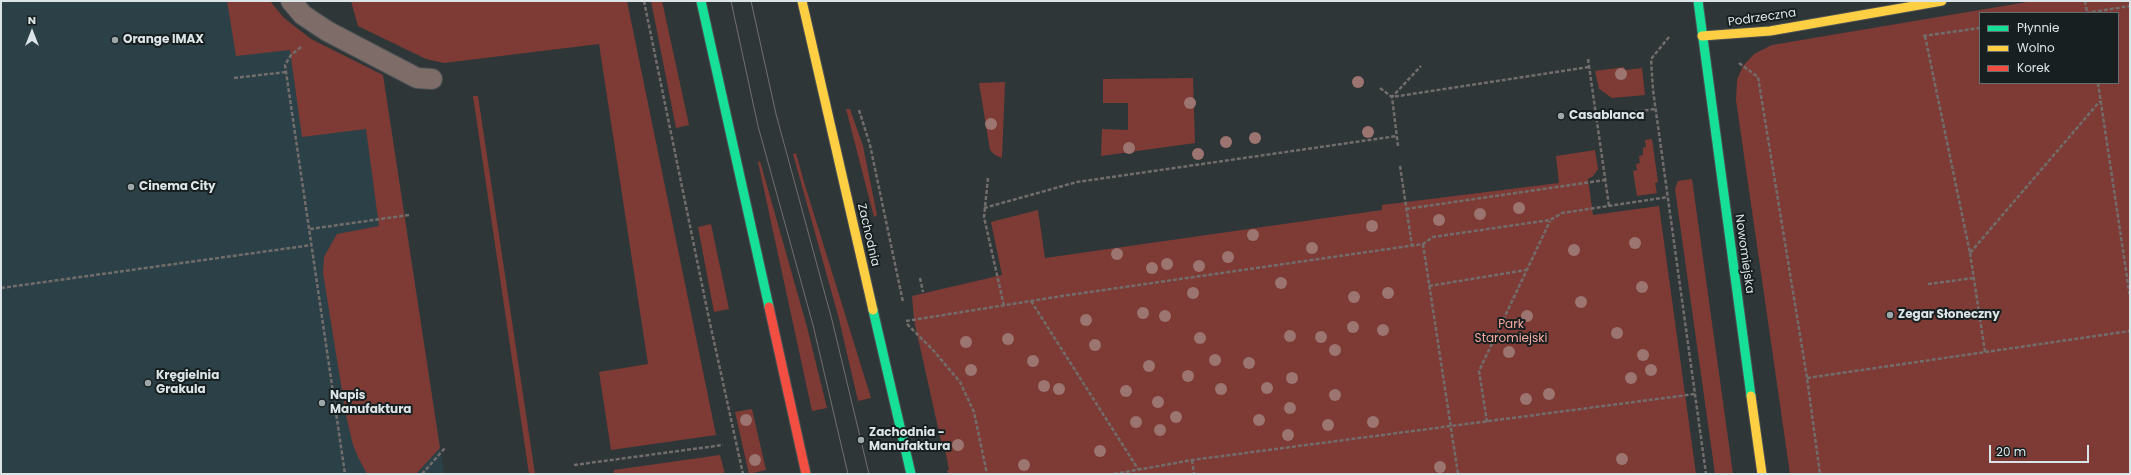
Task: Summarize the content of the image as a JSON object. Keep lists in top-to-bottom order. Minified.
{"streets":{"main road":["Podrzeczna","Zachodnia","Nowomiejska"]},"crossings":[["Podrzeczna","Nowomiejska"]],"parks":["Park Staromiejski"],"places":["Orange IMAX","Casablanca","Cinema City","Zegar Słoneczny","Kręgielnia Grakula","Napis Manufaktura","Zachodnia - Manufaktura"],"legend":["Płynnie","Wolno","Korek"],"scale_bar":"20 m","north":"top"}
